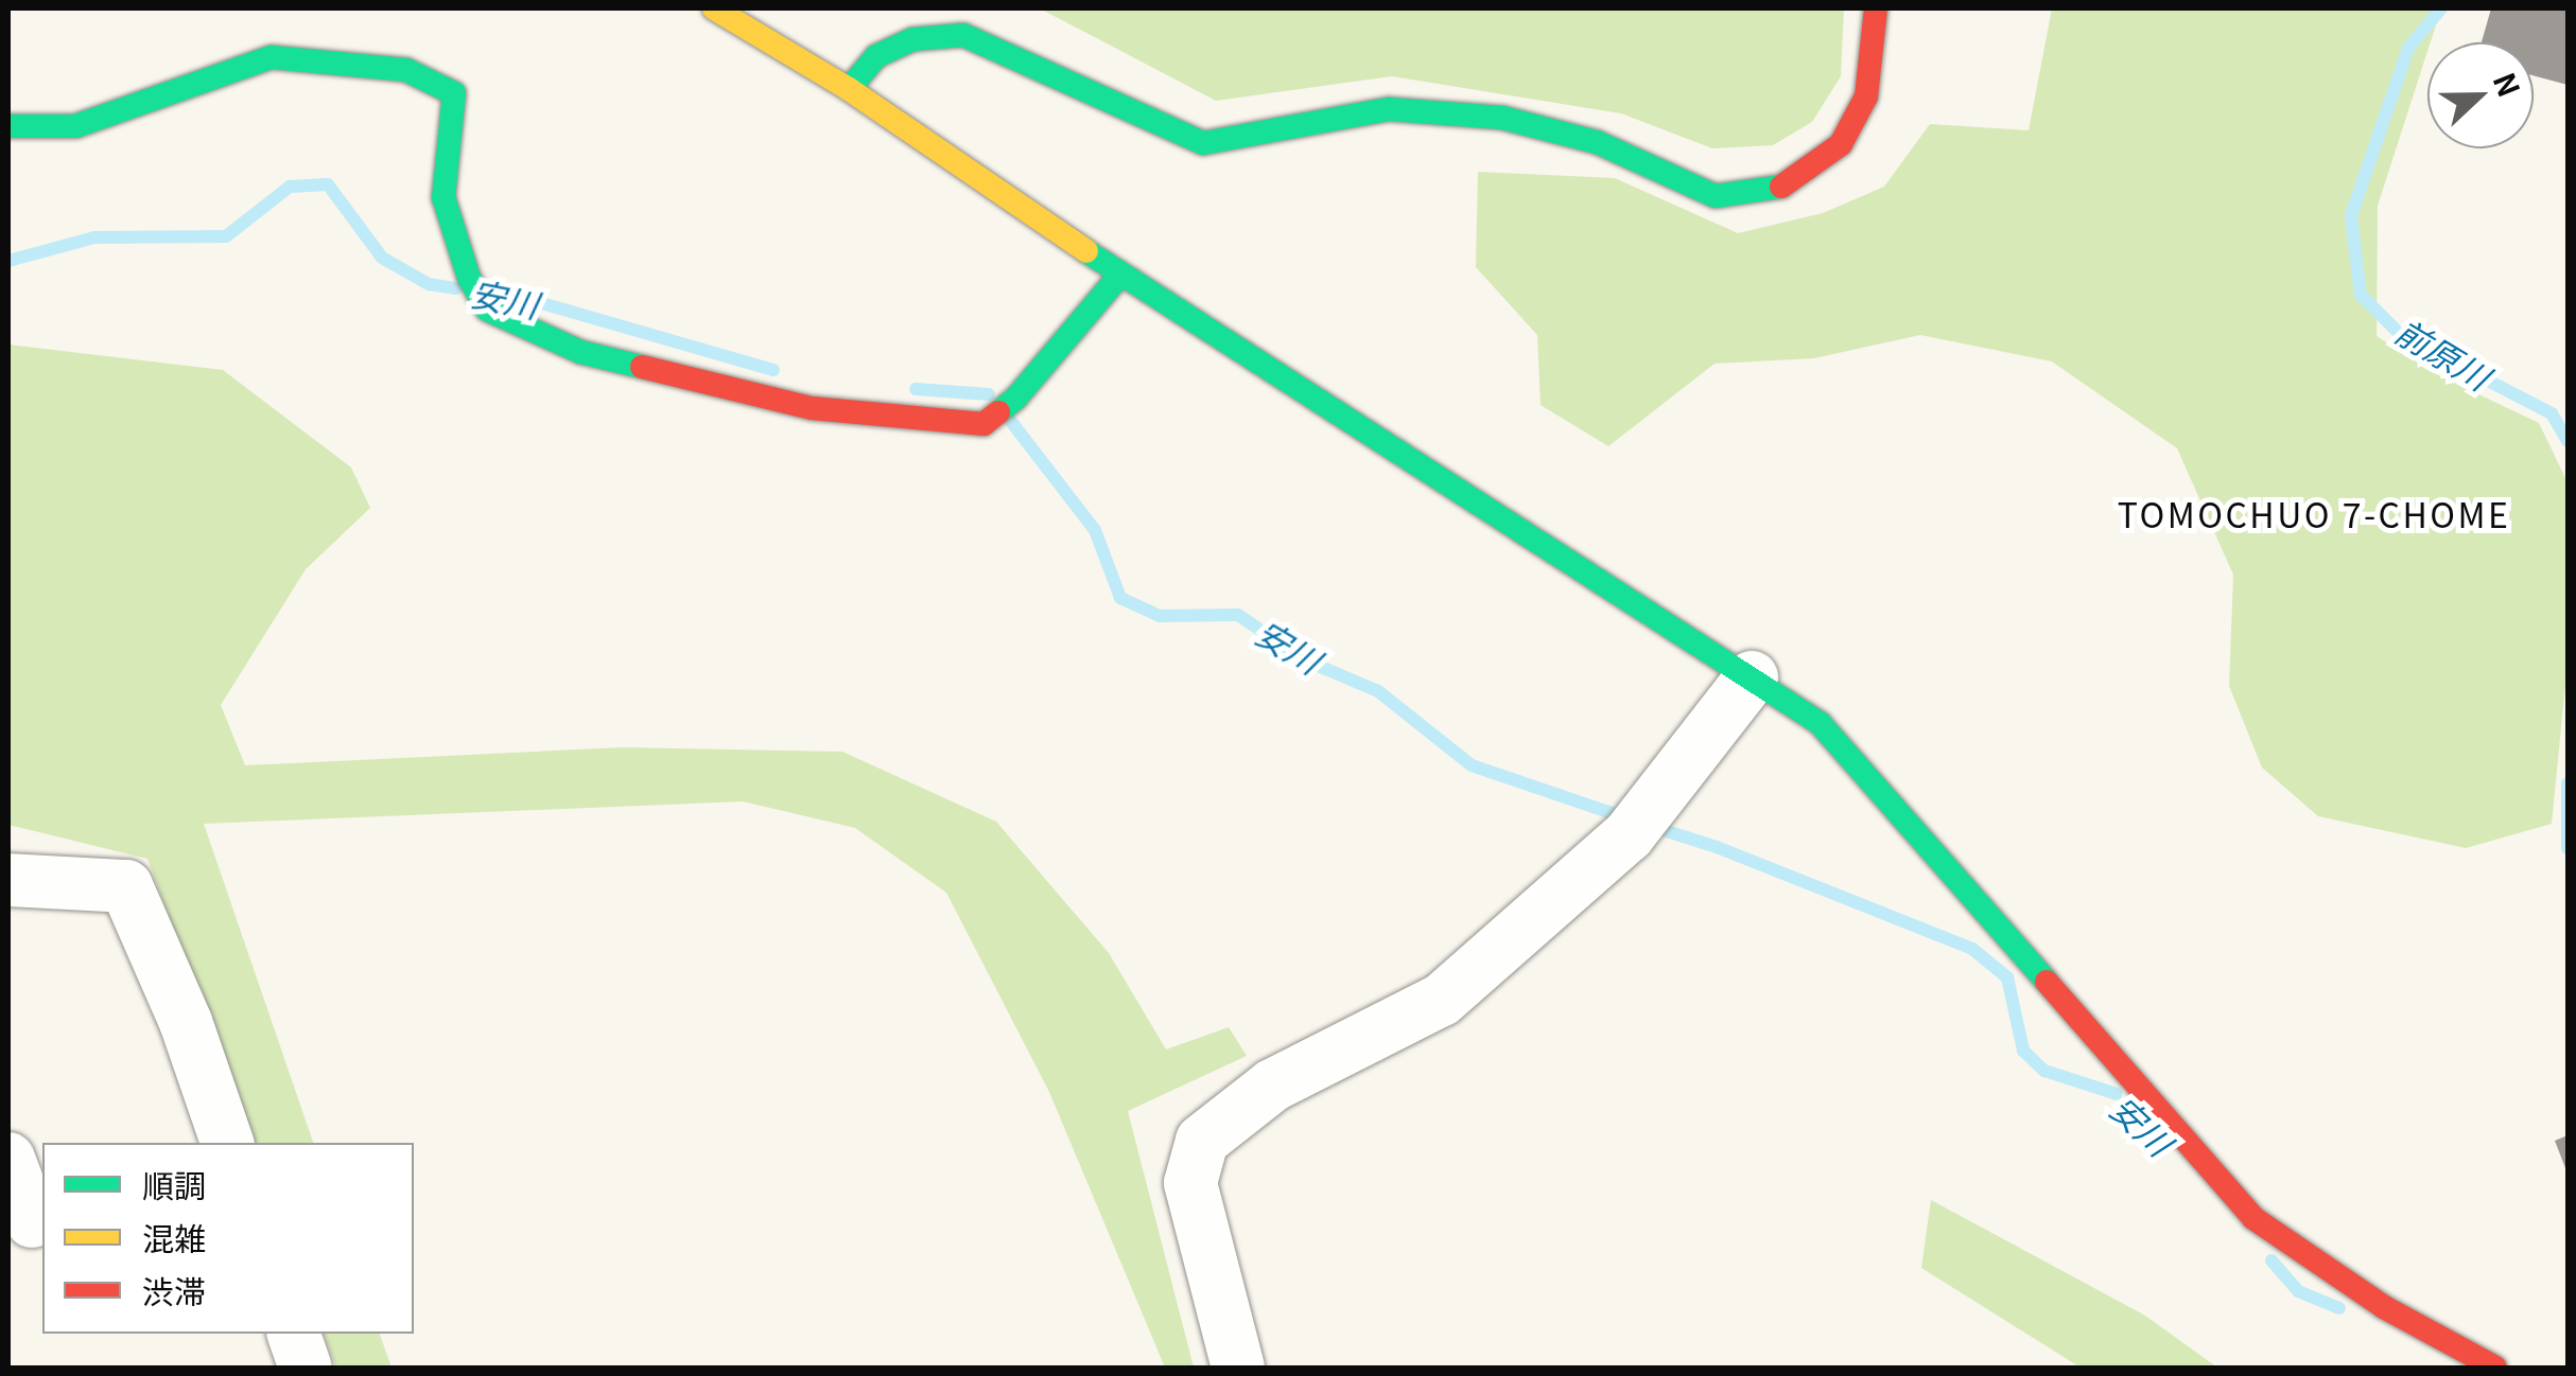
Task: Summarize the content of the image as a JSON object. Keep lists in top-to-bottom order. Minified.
{"districts":["TOMOCHUO 7-CHOME"],"water":["安川","前原川"],"legend":["順調","混雑","渋滞"],"north":"right"}
